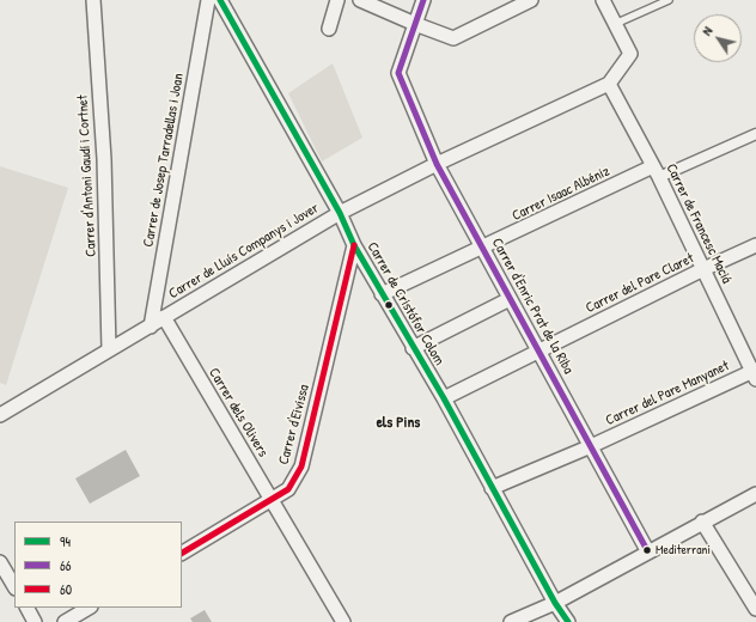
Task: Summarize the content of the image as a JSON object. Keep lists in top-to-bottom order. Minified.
{"streets":{"street":["Carrer de Josep Tarradellas i Joan","Carrer d'Antoni Gaudí i Cortnet","Carrer Isaac Albéniz","Carrer de Francesc Maciá","Carrer de Lluís Companys i Jover","Carrer del Pare Claret","Carrer de Cristófor Colom","Carrer d'Enric Prat de la Riba","Carrer del Pare Manyanet","Carrer dels Olivers","Carrer d'Eivissa"]},"crossings":[["Carrer de Josep Tarradellas i Joan","Carrer de Lluís Companys i Jover"],["Carrer d'Antoni Gaudí i Cortnet","Carrer de Lluís Companys i Jover"],["Carrer Isaac Albéniz","Carrer de Francesc Maciá"],["Carrer Isaac Albéniz","Carrer de Cristófor Colom"],["Carrer Isaac Albéniz","Carrer d'Enric Prat de la Riba"],["Carrer de Francesc Maciá","Carrer de Lluís Companys i Jover"],["Carrer de Francesc Maciá","Carrer del Pare Claret"],["Carrer de Francesc Maciá","Carrer del Pare Manyanet"],["Carrer de Lluís Companys i Jover","Carrer de Cristófor Colom"],["Carrer de Lluís Companys i Jover","Carrer d'Enric Prat de la Riba"],["Carrer de Lluís Companys i Jover","Carrer dels Olivers"],["Carrer del Pare Claret","Carrer de Cristófor Colom"],["Carrer del Pare Claret","Carrer d'Enric Prat de la Riba"],["Carrer de Cristófor Colom","Carrer del Pare Manyanet"],["Carrer de Cristófor Colom","Carrer d'Eivissa"],["Carrer d'Enric Prat de la Riba","Carrer del Pare Manyanet"],["Carrer dels Olivers","Carrer d'Eivissa"]],"districts":["els Pins"],"places":["Mediterrani"],"lines":["transit line 94","transit line 66","transit line 60"],"legend":["94","66","60"],"north":"top left"}
